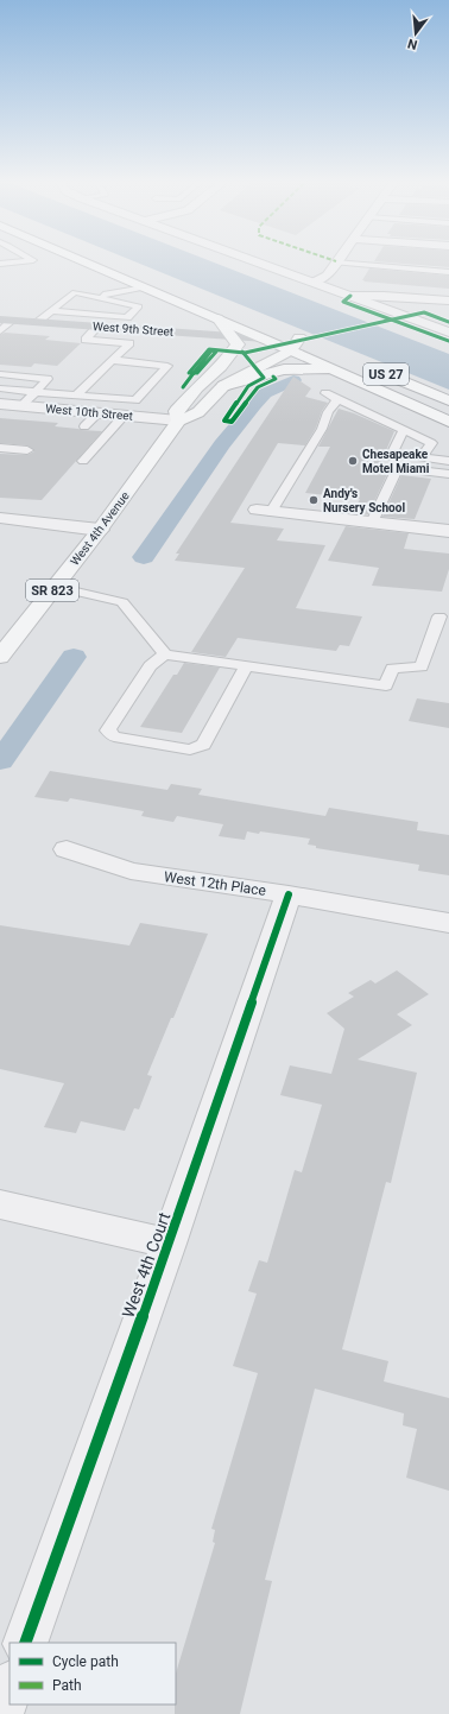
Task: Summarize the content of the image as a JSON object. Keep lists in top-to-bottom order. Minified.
{"streets":{"main road":["West 9th Street","US 27","West 4th Avenue","SR 823"],"street":["West 10th Street","West 12th Place","West 4th Court"]},"crossings":[["West 9th Street","US 27"],["West 9th Street","West 4th Avenue"],["West 10th Street","West 4th Avenue"],["West 12th Place","West 4th Court"]],"places":["Chesapeake Motel Miami","Andy's Nursery School"],"legend":["Cycle path","Path"],"north":"bottom"}
